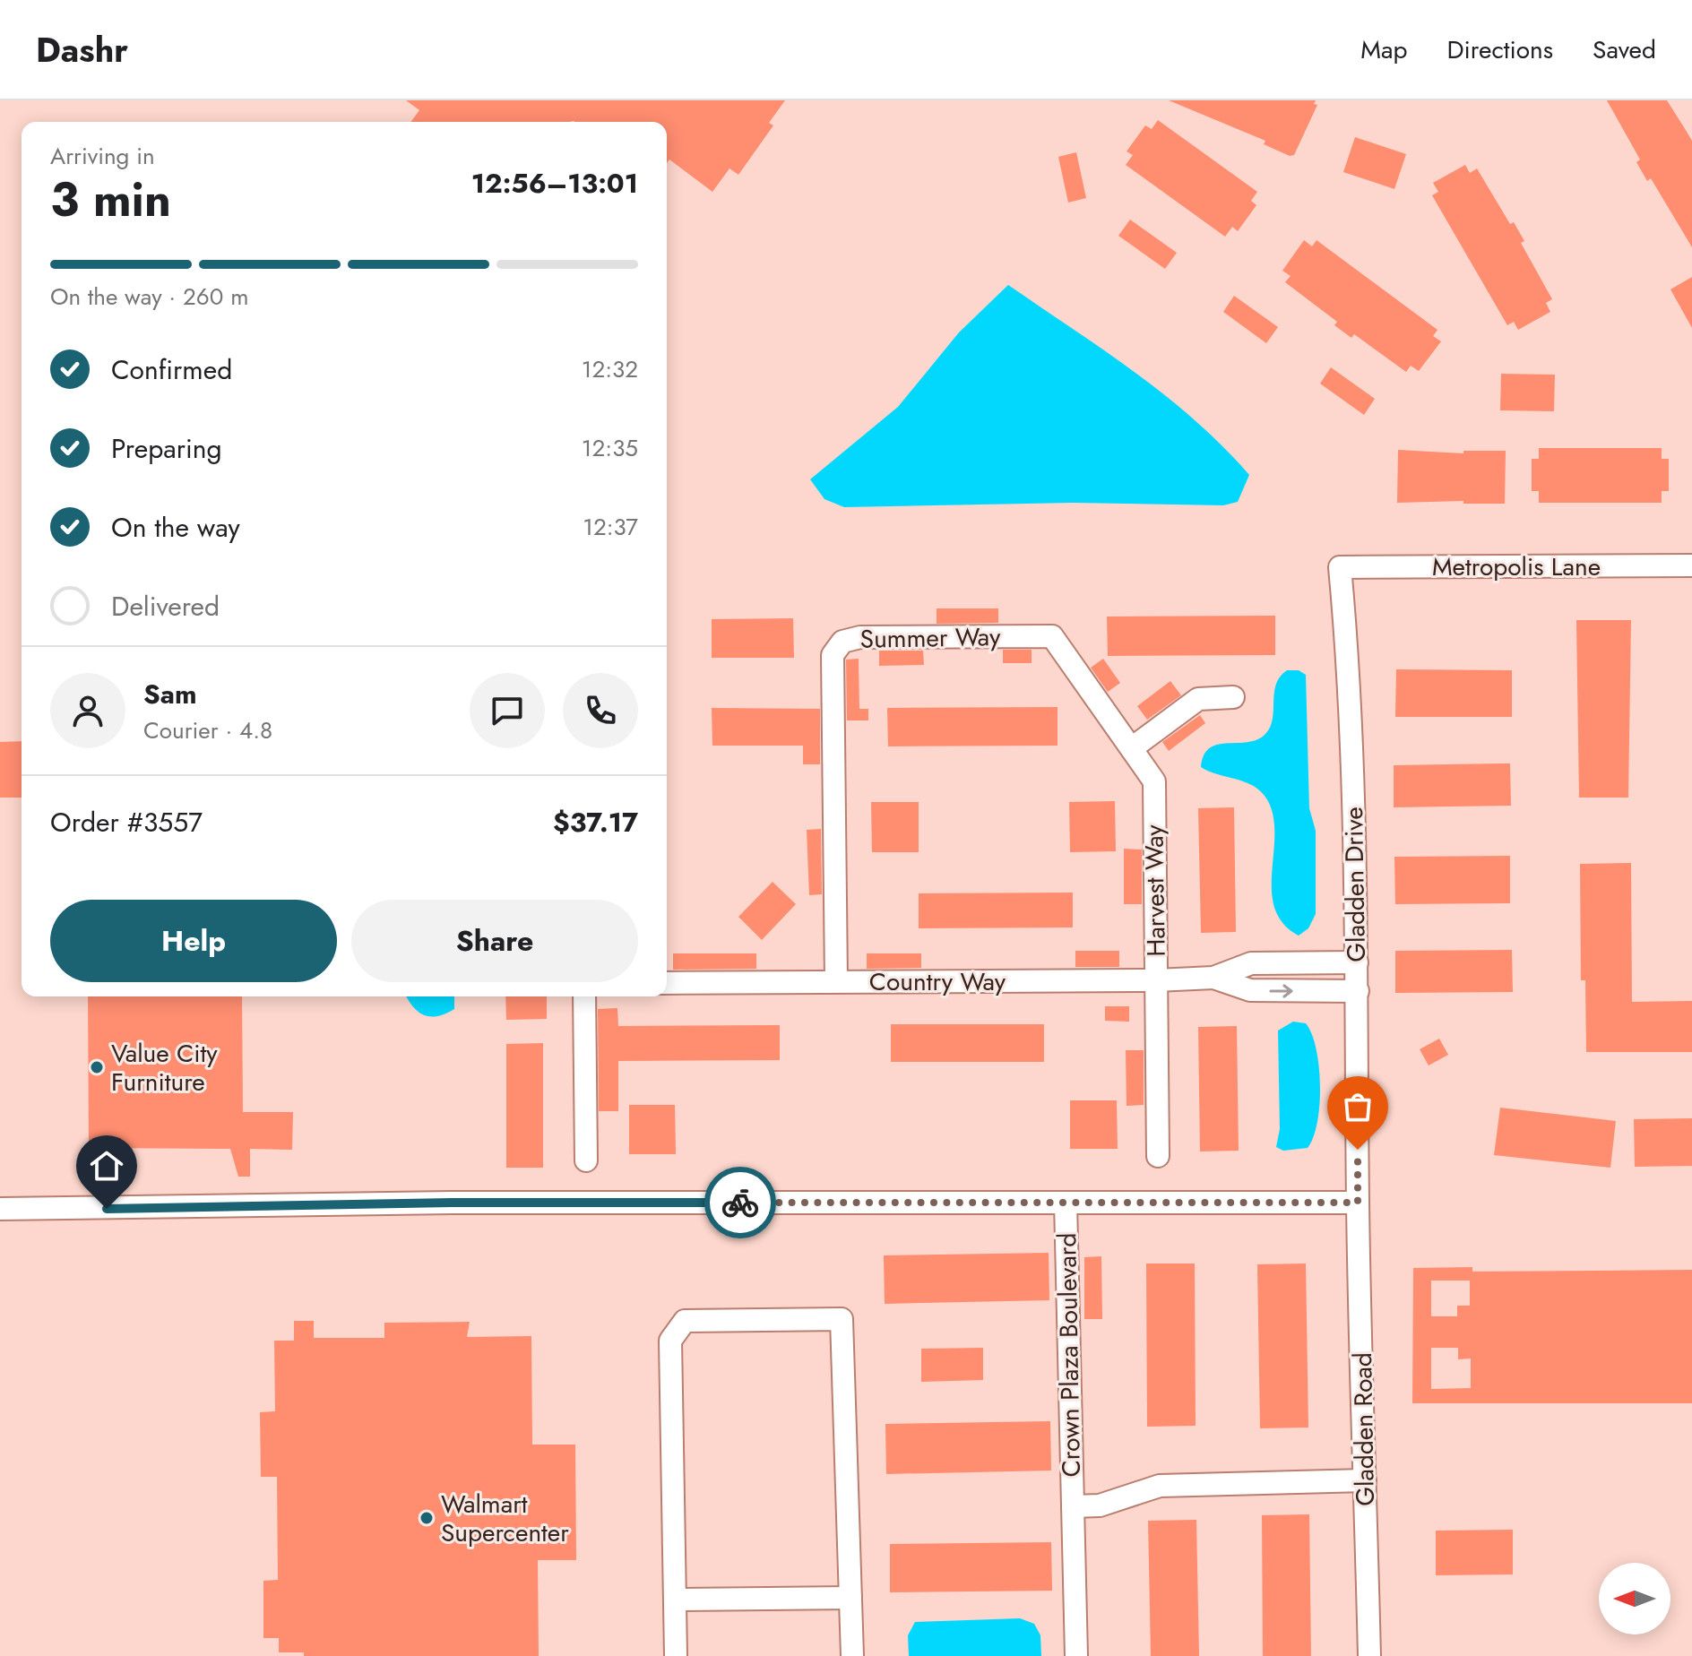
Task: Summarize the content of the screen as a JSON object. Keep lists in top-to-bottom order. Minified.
{"streets":{"street":["Metropolis Lane","Summer Way","Gladden Drive","Harvest Way","Country Way","Crown Plaza Boulevard","Gladden Road"]},"crossings":[["Metropolis Lane","Gladden Drive"],["Summer Way","Harvest Way"],["Summer Way","Country Way"],["Gladden Drive","Gladden Road"],["Harvest Way","Country Way"],["Crown Plaza Boulevard","Gladden Road"]],"places":["Value City Furniture","Walmart Supercenter"],"north":"left","page":{"header":"Dashr","nav":["Map","Directions","Saved"],"heading":["3 min","Arriving in","12:56–13:01"],"panel":["Sam","Courier · 4.8","Order #3557","$37.17"],"bar":"On the way · 260 m","list":[["Confirmed","12:32"],["Preparing","12:35"],["On the way","12:37"],"Delivered"],"buttons":["Help","Share"]}}
